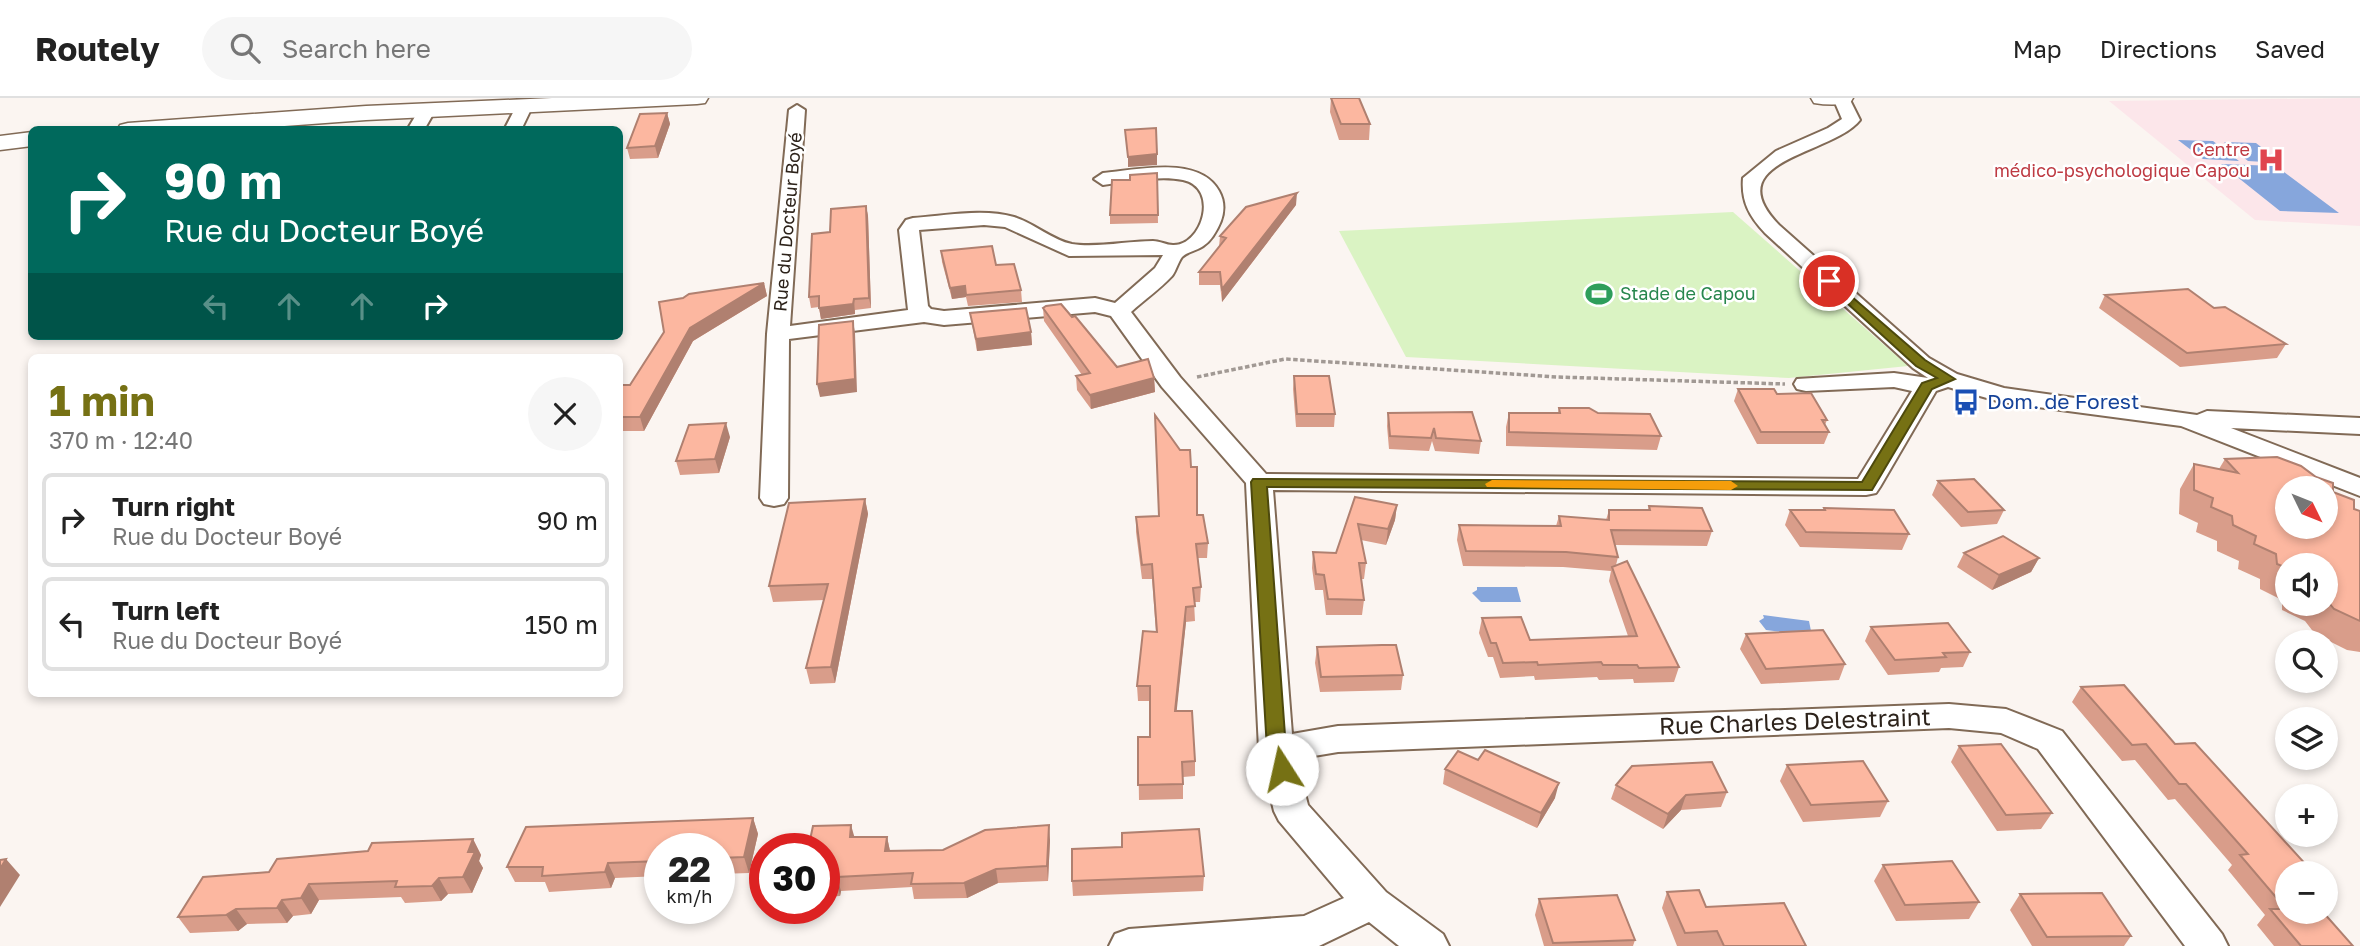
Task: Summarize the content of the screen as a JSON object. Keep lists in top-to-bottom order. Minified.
{"streets":{"street":["Rue du Docteur Boyé","Rue Charles Delestraint"]},"places":{"hospital":["Centre médico-psychologique Capou"],"sports":["Stade de Capou"],"bus stop":["Dom. de Forest"]},"north":"bottom right","page":{"header":"Routely","search":"Search here","nav":["Map","Directions","Saved"],"turn":["90 m","Rue du Docteur Boyé"],"heading":["1 min","370 m · 12:40"],"list":[{"name":"Turn right","note":"Rue du Docteur Boyé","value":"90 m"},{"name":"Turn left","note":"Rue du Docteur Boyé","value":"150 m"}],"map_buttons":["+","−"],"speed":"22 km/h","limit":"30"}}
